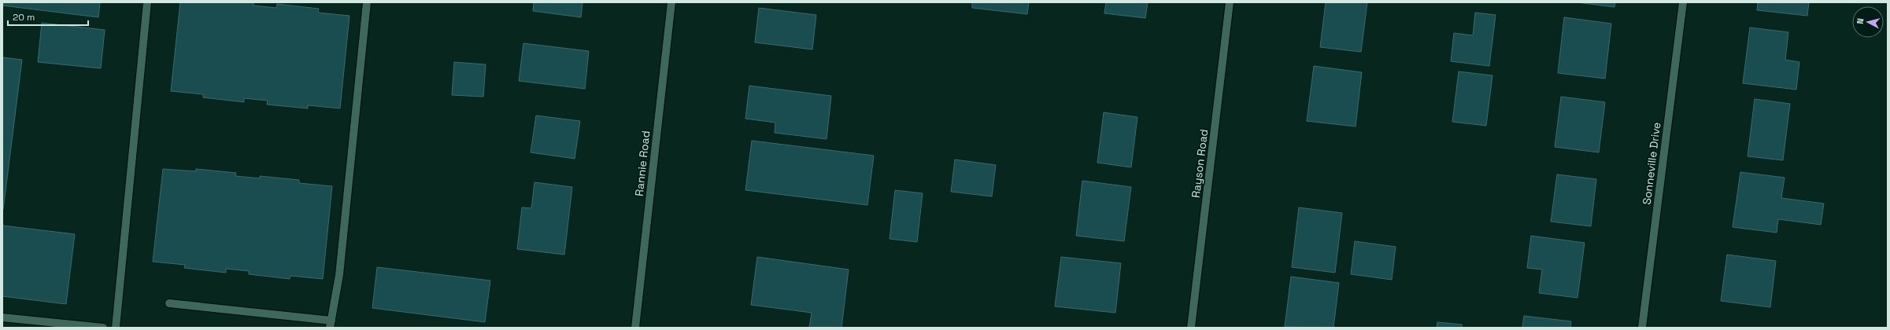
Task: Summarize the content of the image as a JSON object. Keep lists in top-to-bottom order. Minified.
{"streets":{"street":["Rannie Road","Rayson Road","Sonneville Drive"]},"scale_bar":"20 m","north":"left"}
